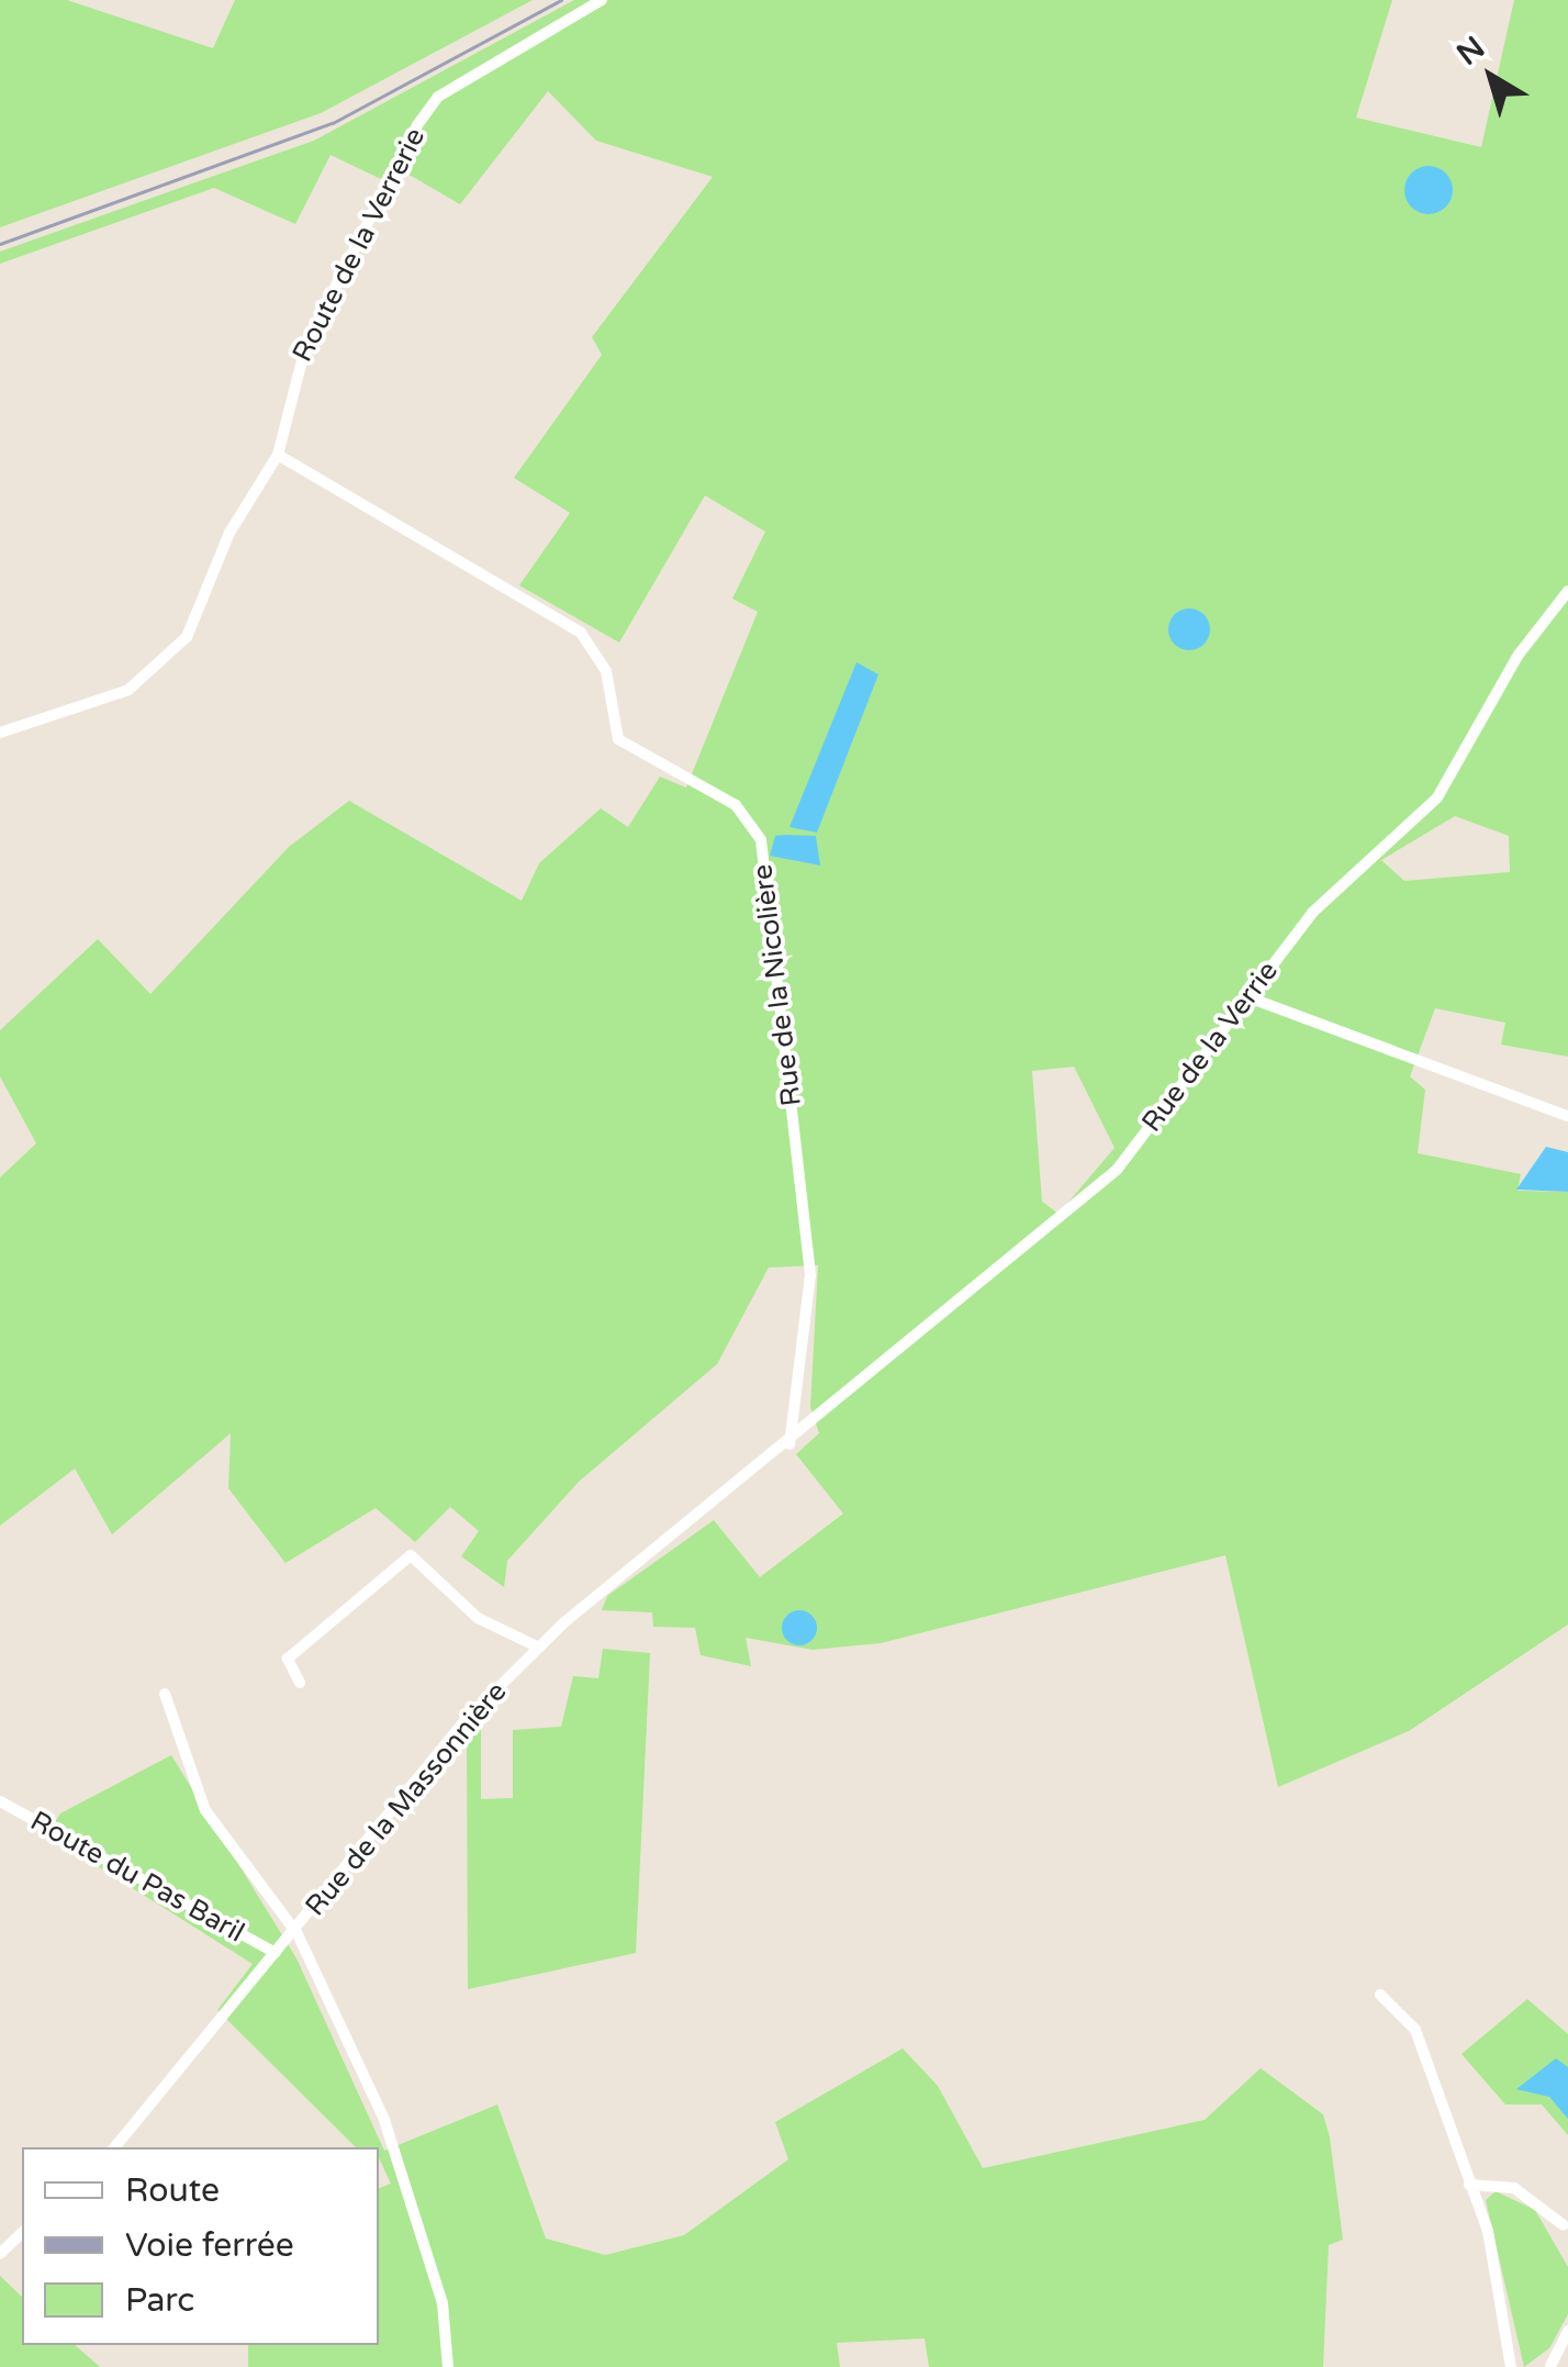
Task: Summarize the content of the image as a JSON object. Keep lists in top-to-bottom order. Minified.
{"streets":{"street":["Route de la Verrerie","Rue de la Nicolière","Rue de la Verrie","Rue de la Massonnière","Route du Pas Baril"]},"crossings":[["Route de la Verrerie","Rue de la Nicolière"],["Rue de la Nicolière","Rue de la Verrie"],["Rue de la Nicolière","Rue de la Massonnière"],["Rue de la Verrie","Rue de la Massonnière"],["Rue de la Massonnière","Route du Pas Baril"]],"legend":["Route","Voie ferrée","Parc"],"north":"top left"}
